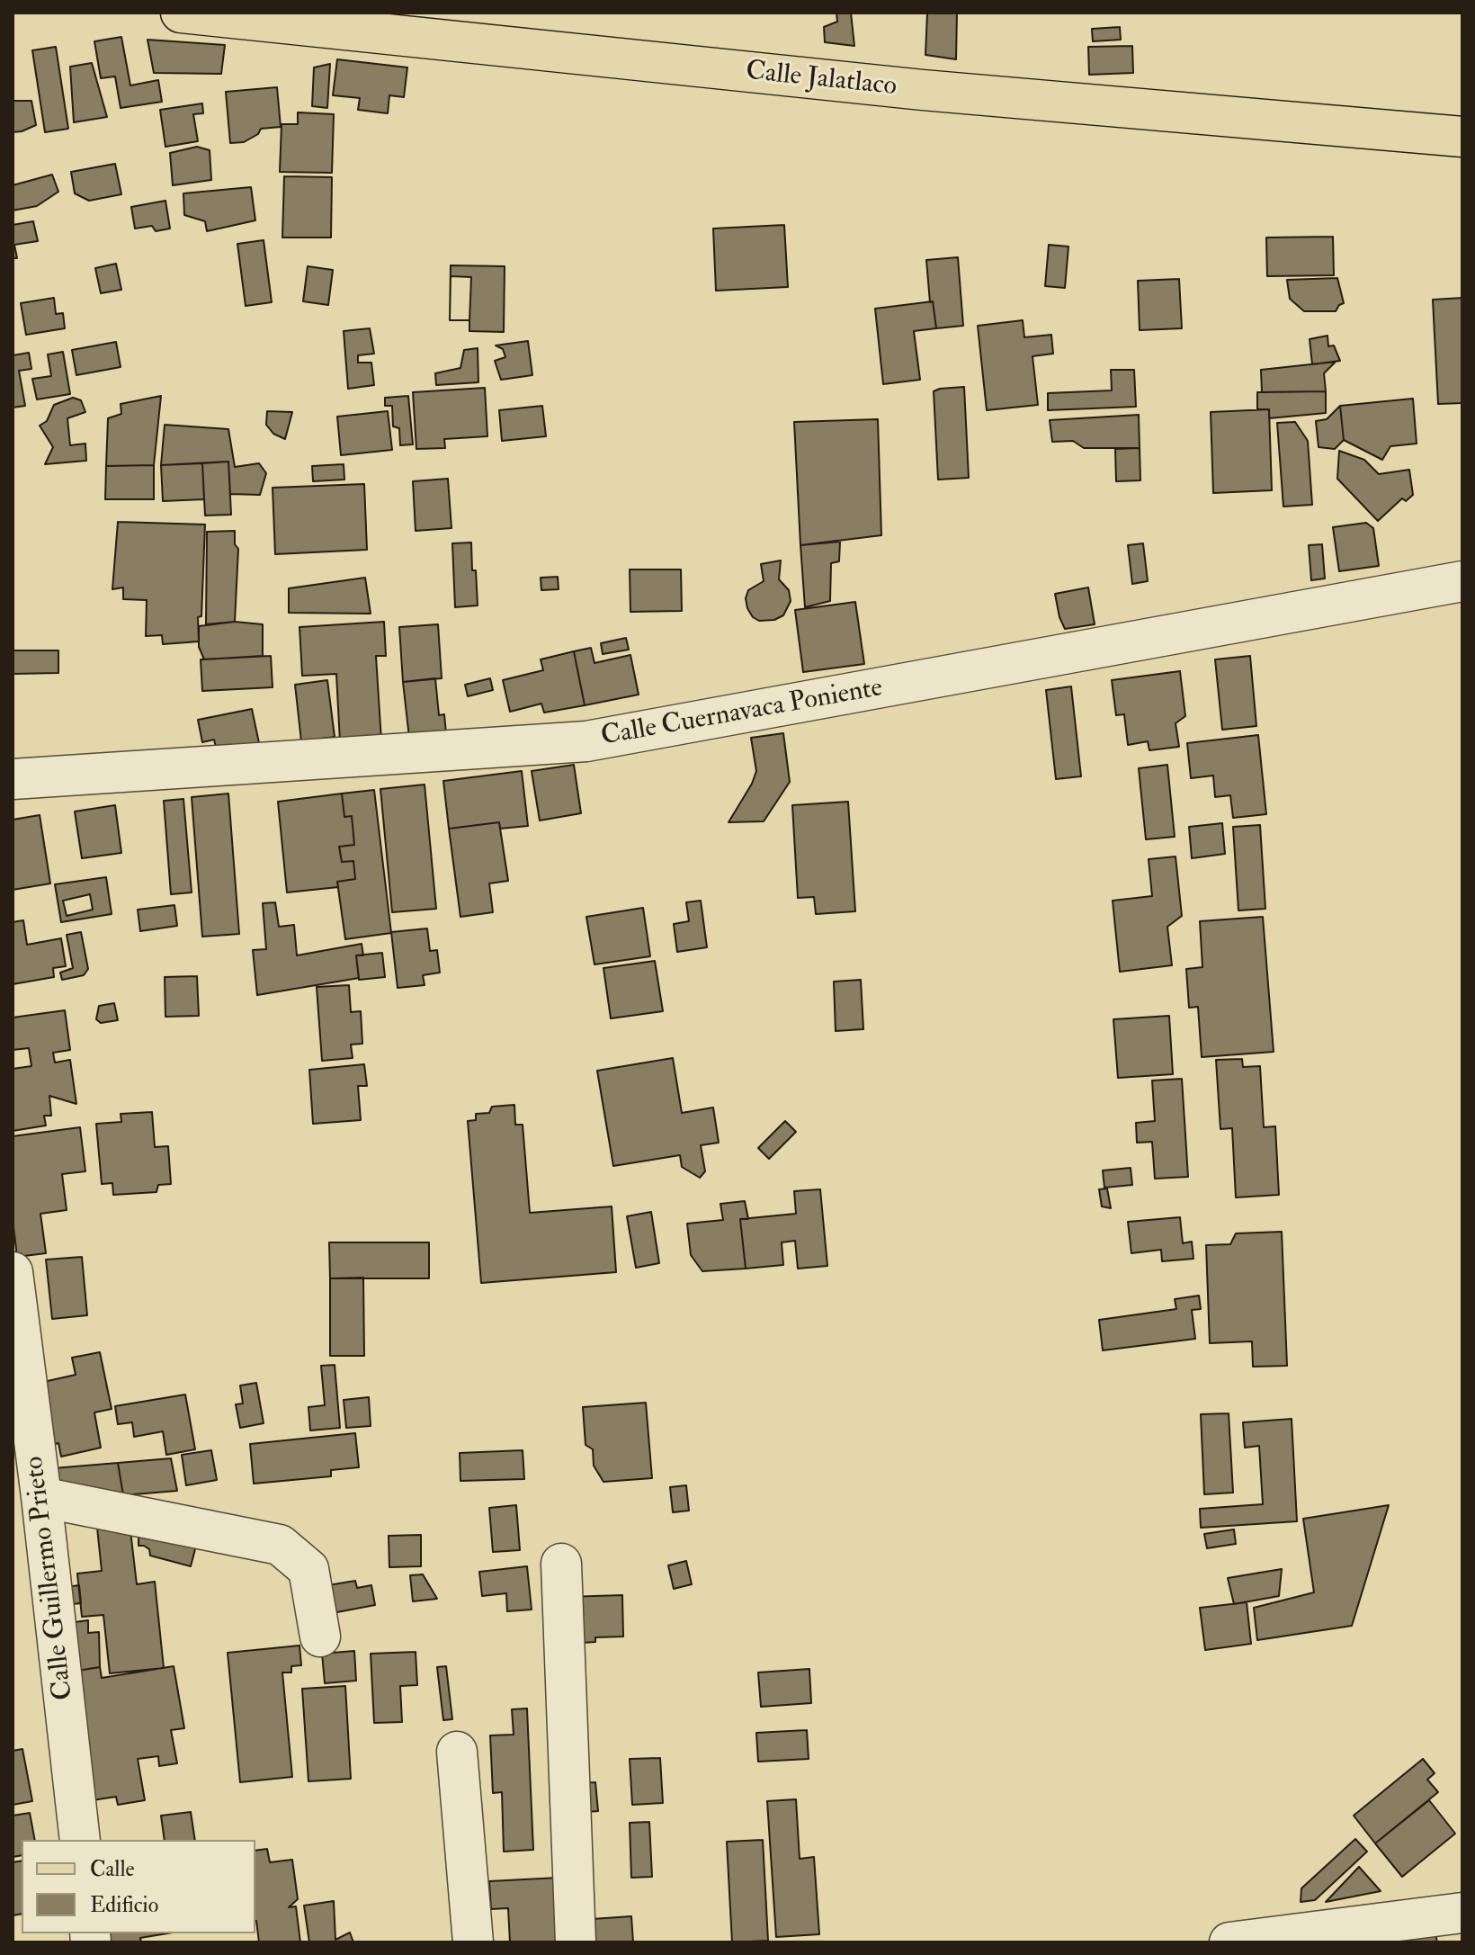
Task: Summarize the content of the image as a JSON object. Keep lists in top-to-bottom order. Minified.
{"streets":{"main road":["Calle Jalatlaco"],"street":["Calle Cuernavaca Poniente","Calle Guillermo Prieto"]},"legend":["Calle","Edificio"]}
